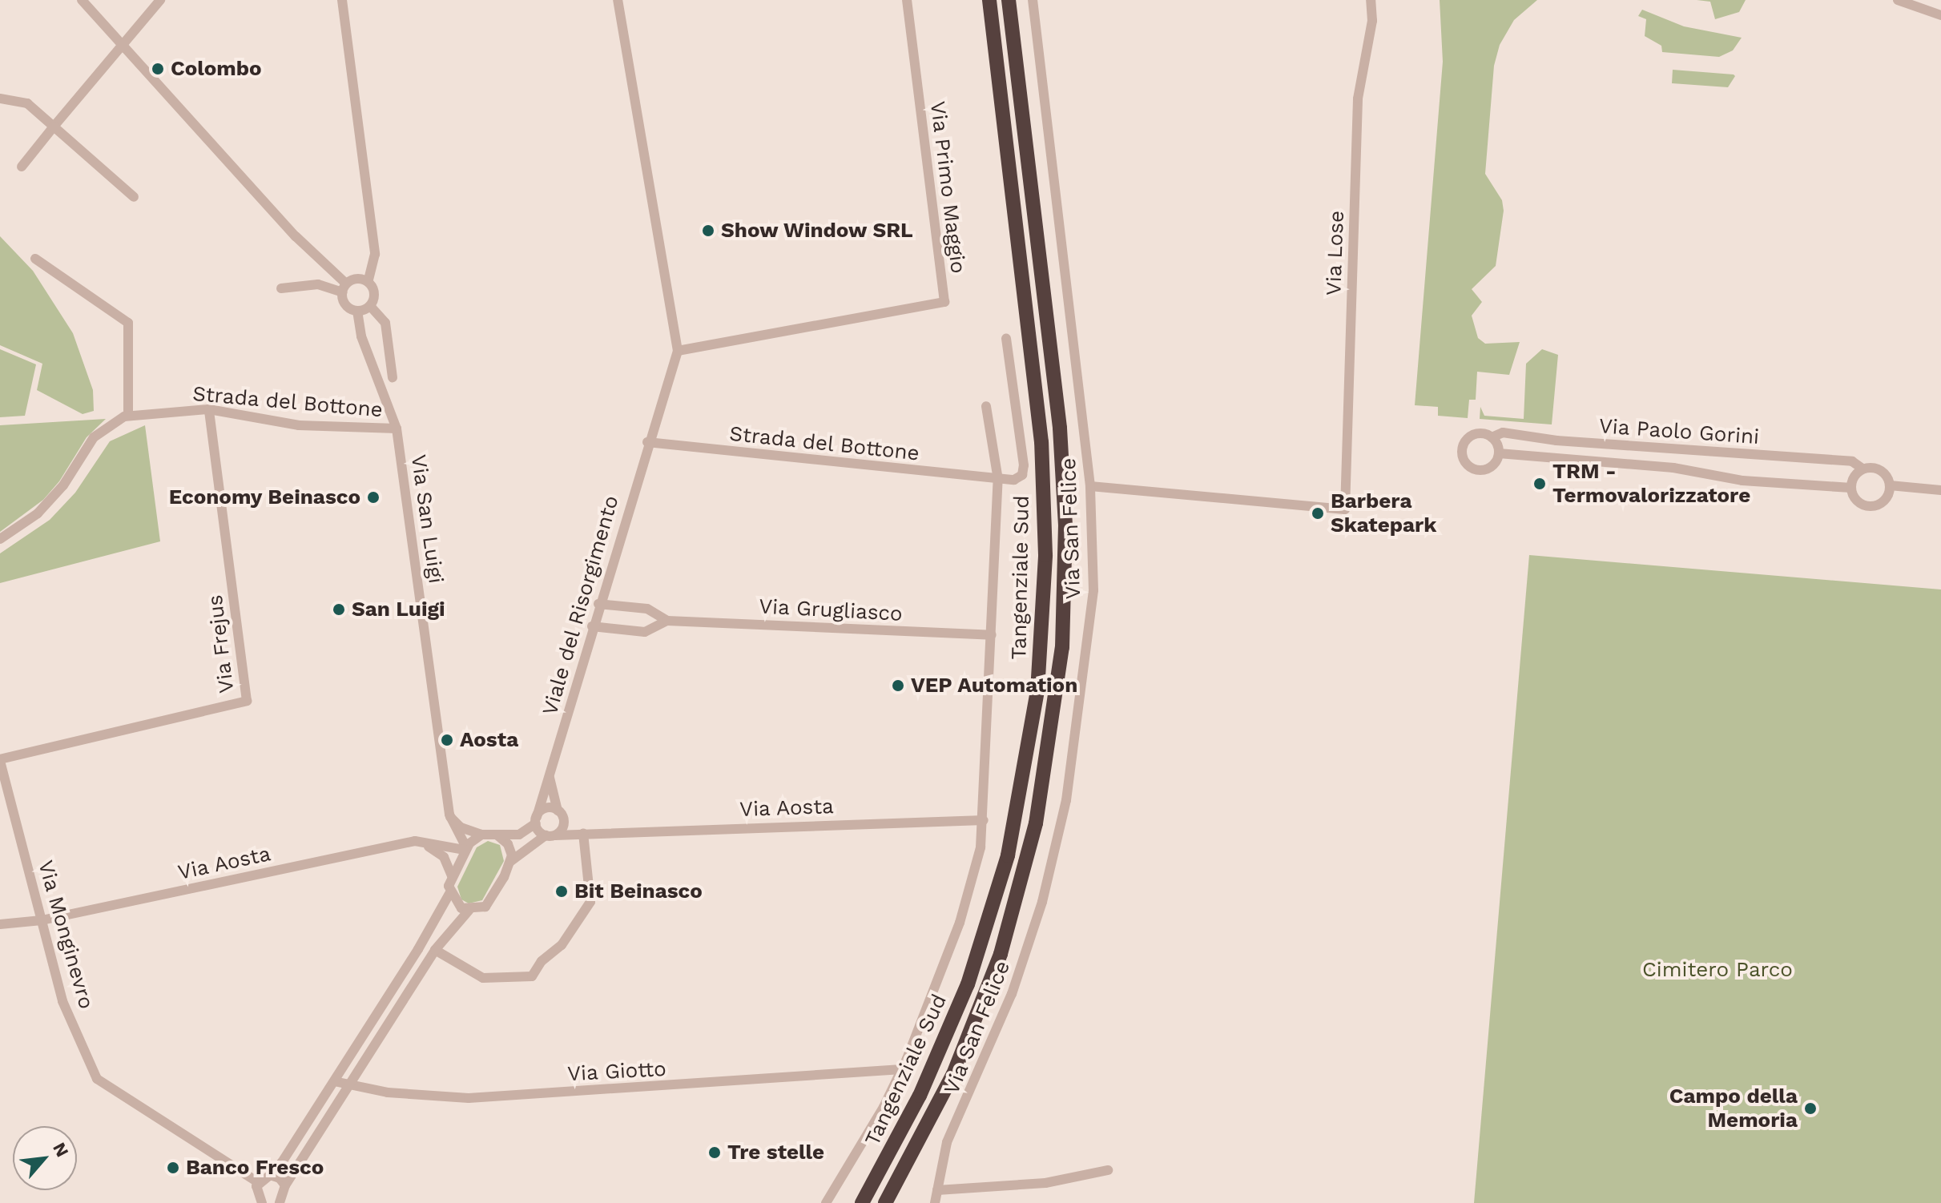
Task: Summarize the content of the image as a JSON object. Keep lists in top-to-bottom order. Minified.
{"streets":{"highway":["Tangenziale Sud"],"street":["Via Primo Maggio","Via Lose","Strada del Bottone","Via Paolo Gorini","Via San Luigi","Via San Felice","Viale del Risorgimento","Via Grugliasco","Via Frejus","Via Aosta","Via Monginevro","Via Giotto"]},"crossings":[["Via Lose","Via San Felice"],["Strada del Bottone","Via San Luigi"],["Strada del Bottone","Viale del Risorgimento"],["Strada del Bottone","Via Frejus"],["Via San Luigi","Via Aosta"],["Viale del Risorgimento","Via Grugliasco"],["Viale del Risorgimento","Via Aosta"],["Via Frejus","Via Monginevro"],["Via Aosta","Via Monginevro"]],"parks":["Cimitero Parco"],"places":["Colombo","Show Window SRL","TRM - Termovalorizzatore","Economy Beinasco","Barbera Skatepark","San Luigi","VEP Automation","Aosta","Bit Beinasco","Campo della Memoria","Tre stelle","Banco Fresco"],"north":"top right"}
